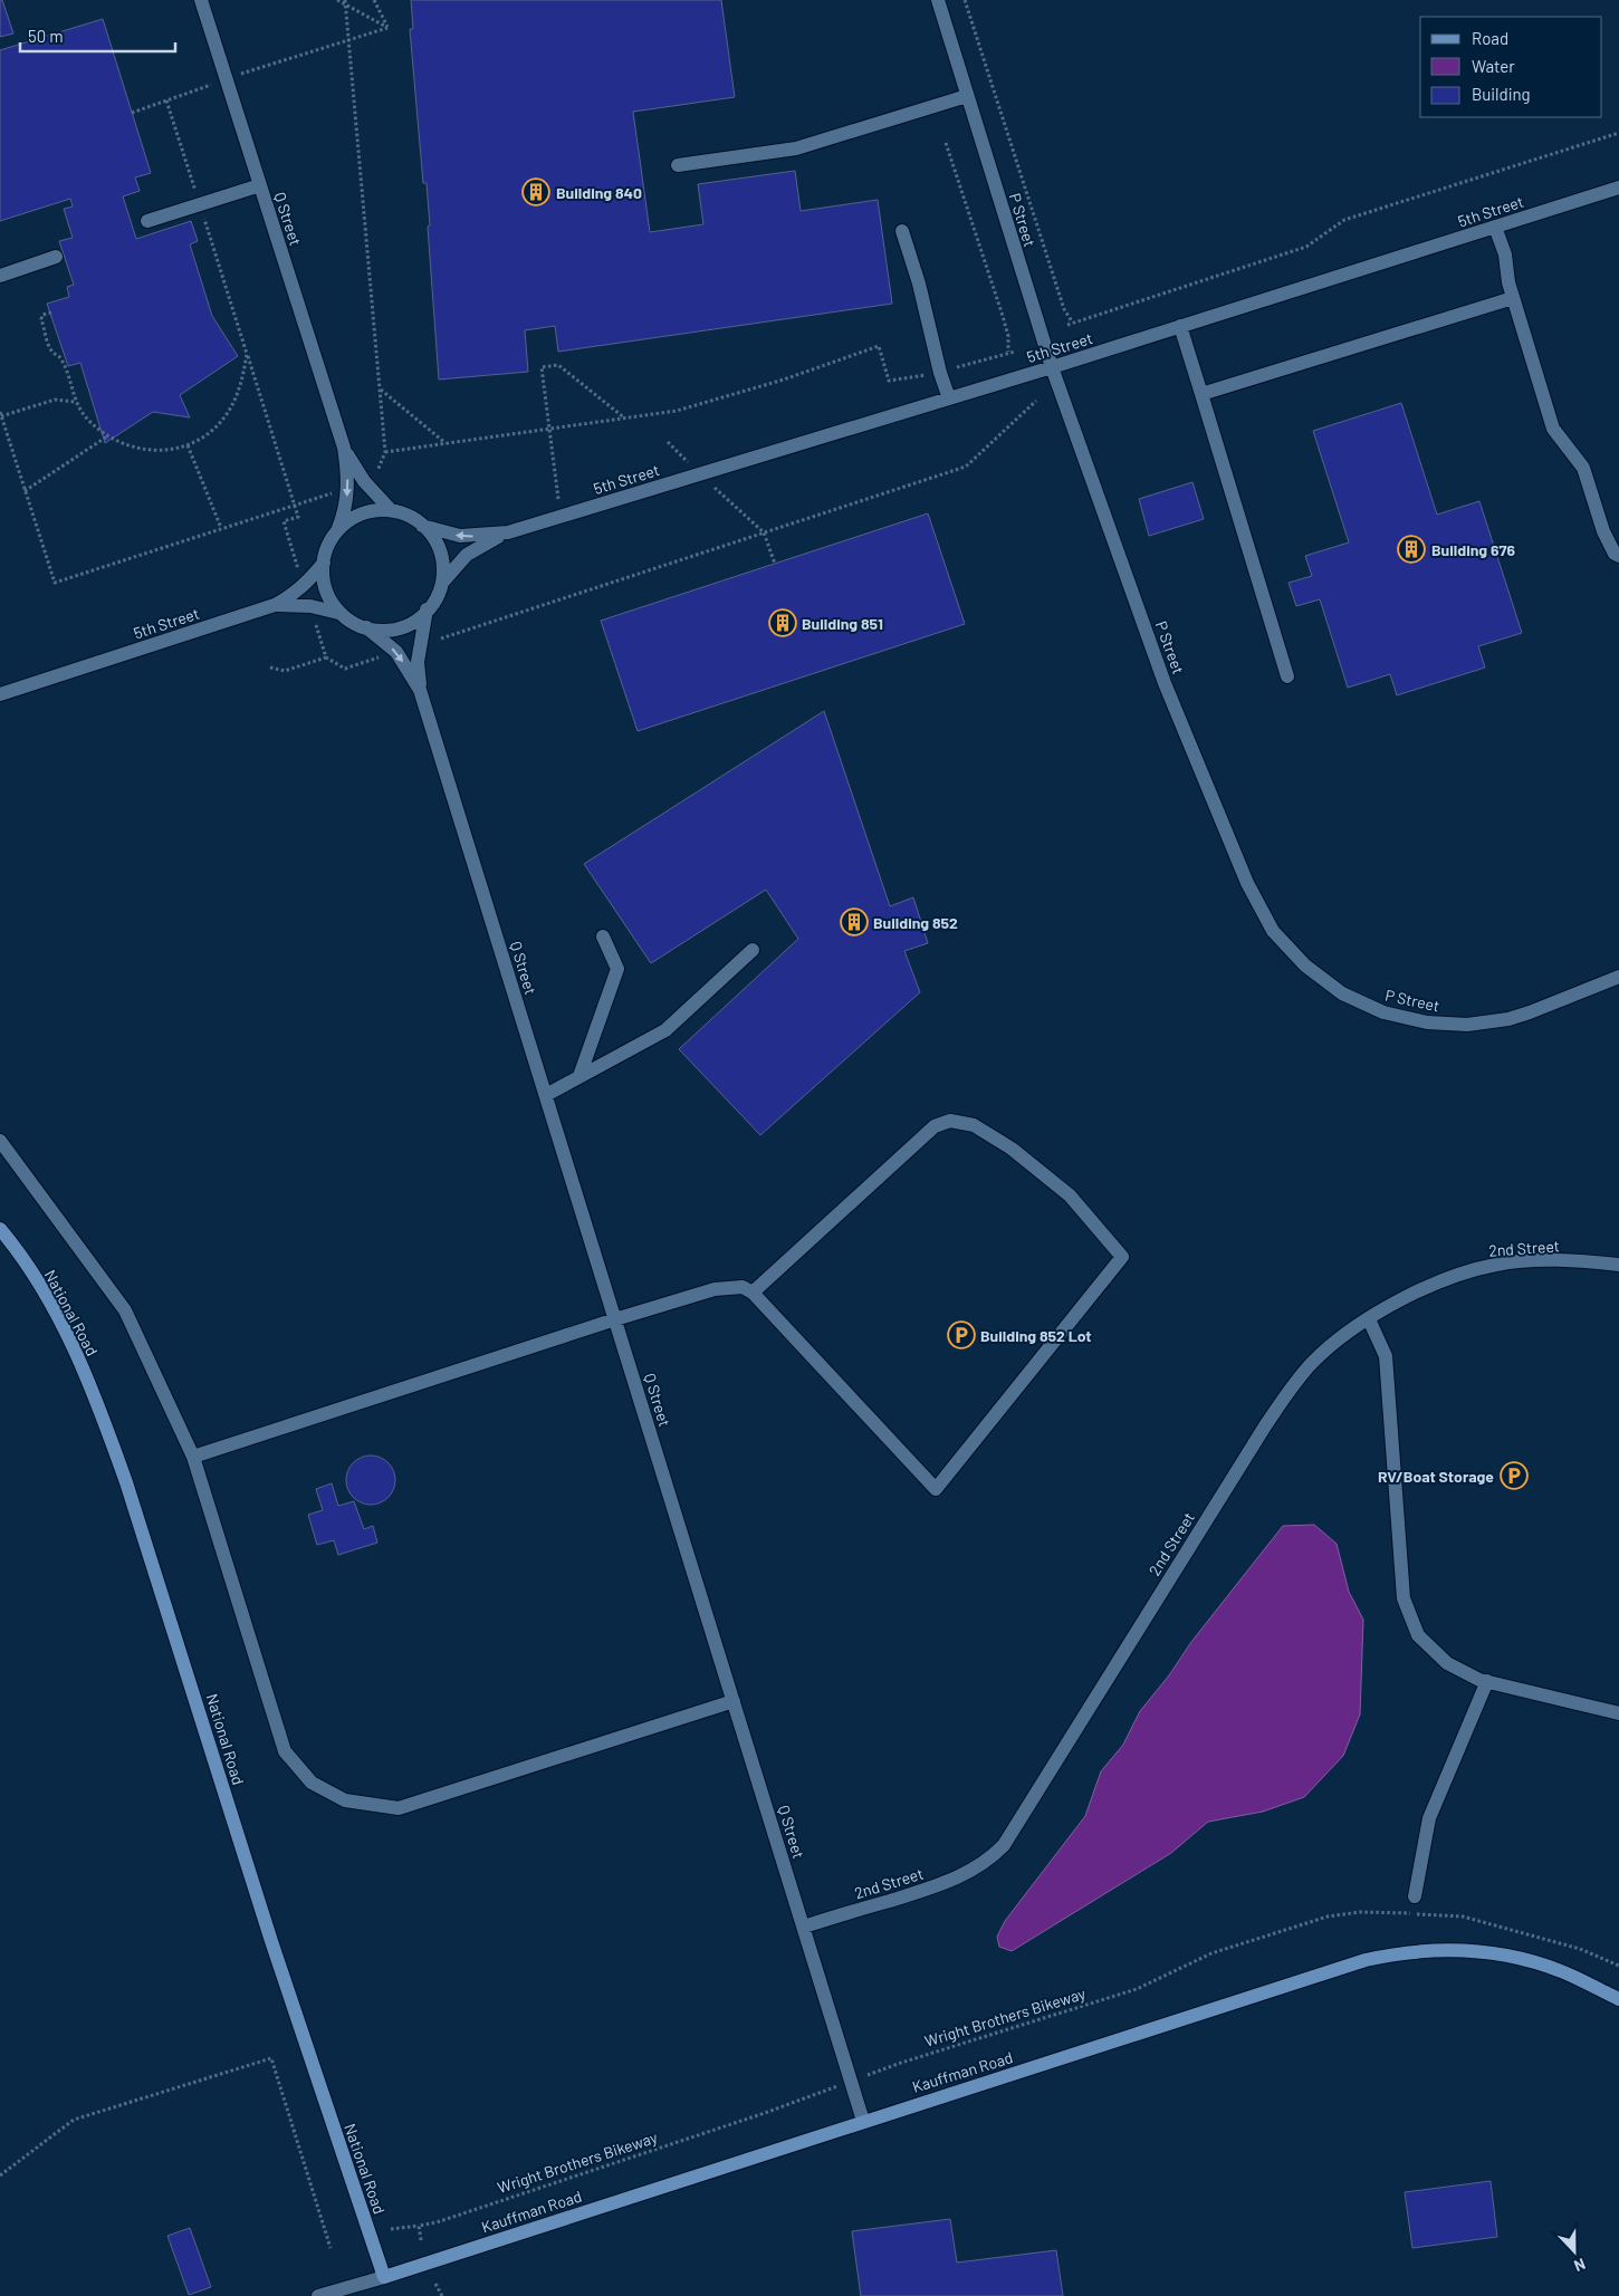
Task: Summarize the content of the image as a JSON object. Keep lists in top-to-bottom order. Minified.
{"streets":{"main road":["National Road","Kauffman Road"],"street":["5th Street","Q Street","P Street","2nd Street"],"path":["Wright Brothers Bikeway"]},"crossings":[["5th Street","Q Street"],["5th Street","P Street"],["Q Street","2nd Street"],["Q Street","Wright Brothers Bikeway"],["Q Street","Kauffman Road"],["National Road","Kauffman Road"]],"places":{"building":["Building 840","Building 676","Building 851","Building 852"],"parking":["Building 852 Lot","RV/Boat Storage"]},"legend":["Road","Water","Building"],"scale_bar":"50 m","north":"bottom"}
